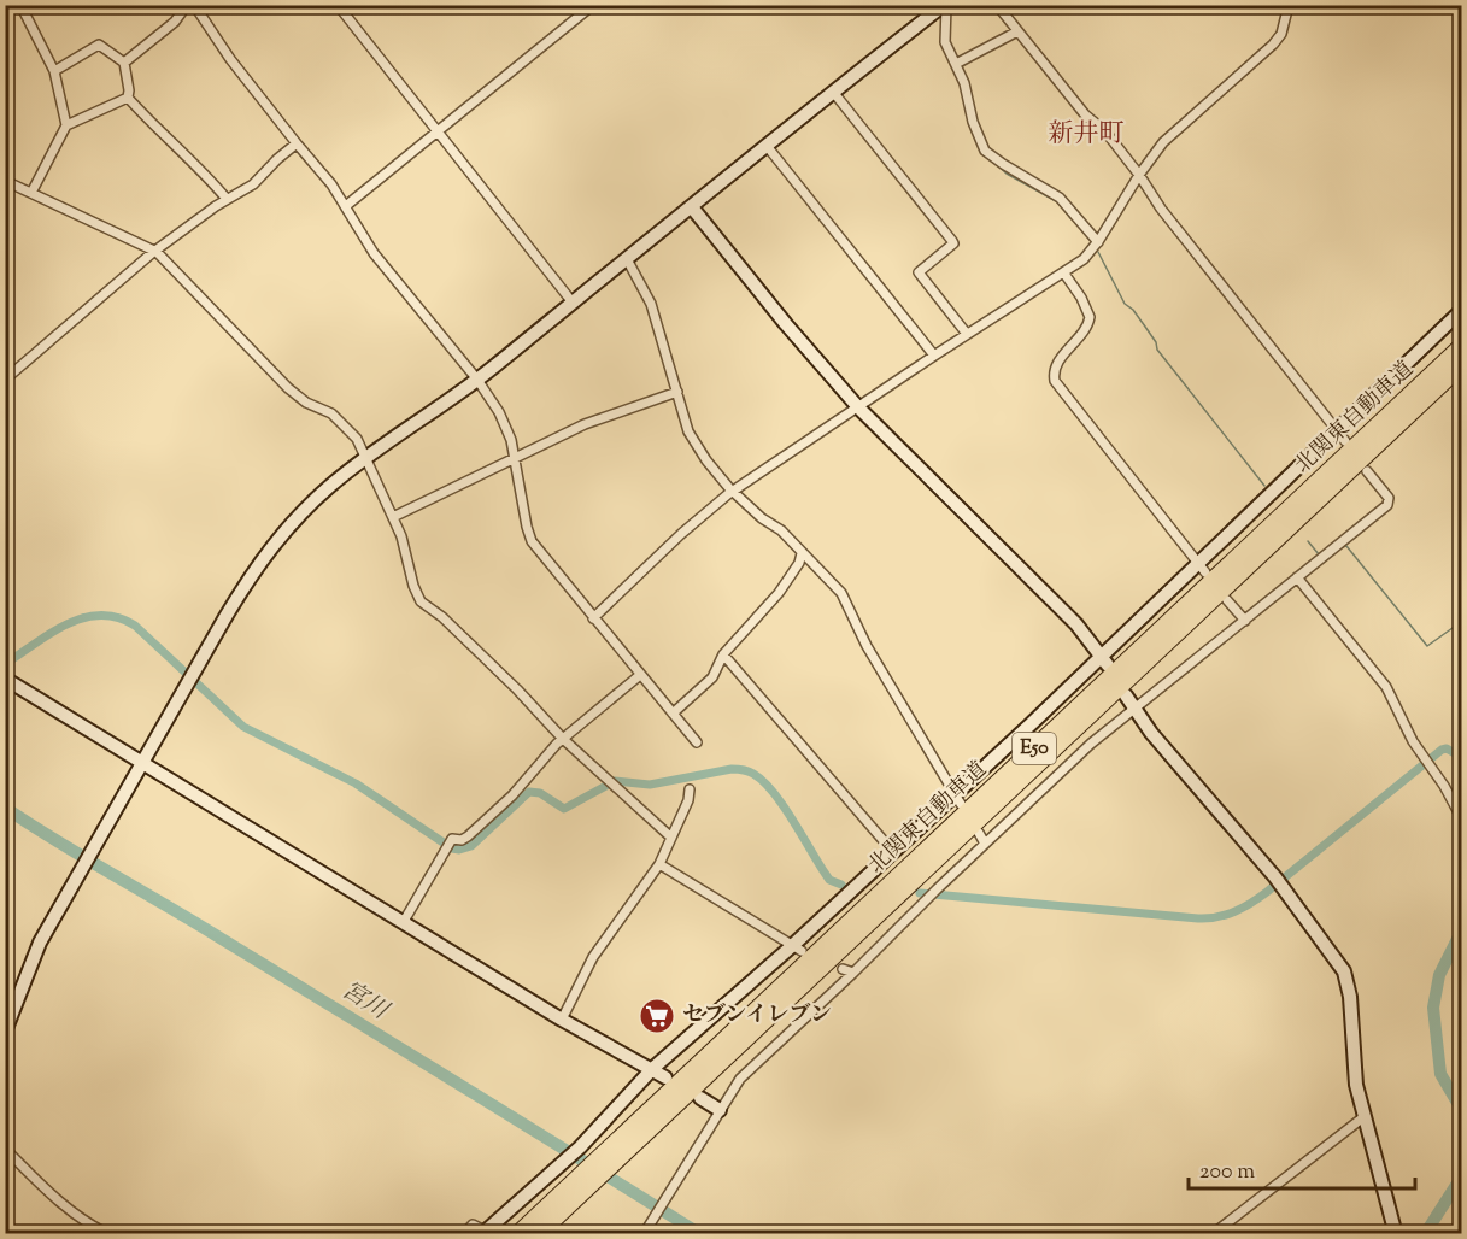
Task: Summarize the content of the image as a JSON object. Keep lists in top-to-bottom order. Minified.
{"streets":{"highway":["北関東自動車道","E50"]},"districts":["新井町"],"water":["宮川"],"places":{"supermarket":["セブンイレブン"]},"scale_bar":"200 m"}
